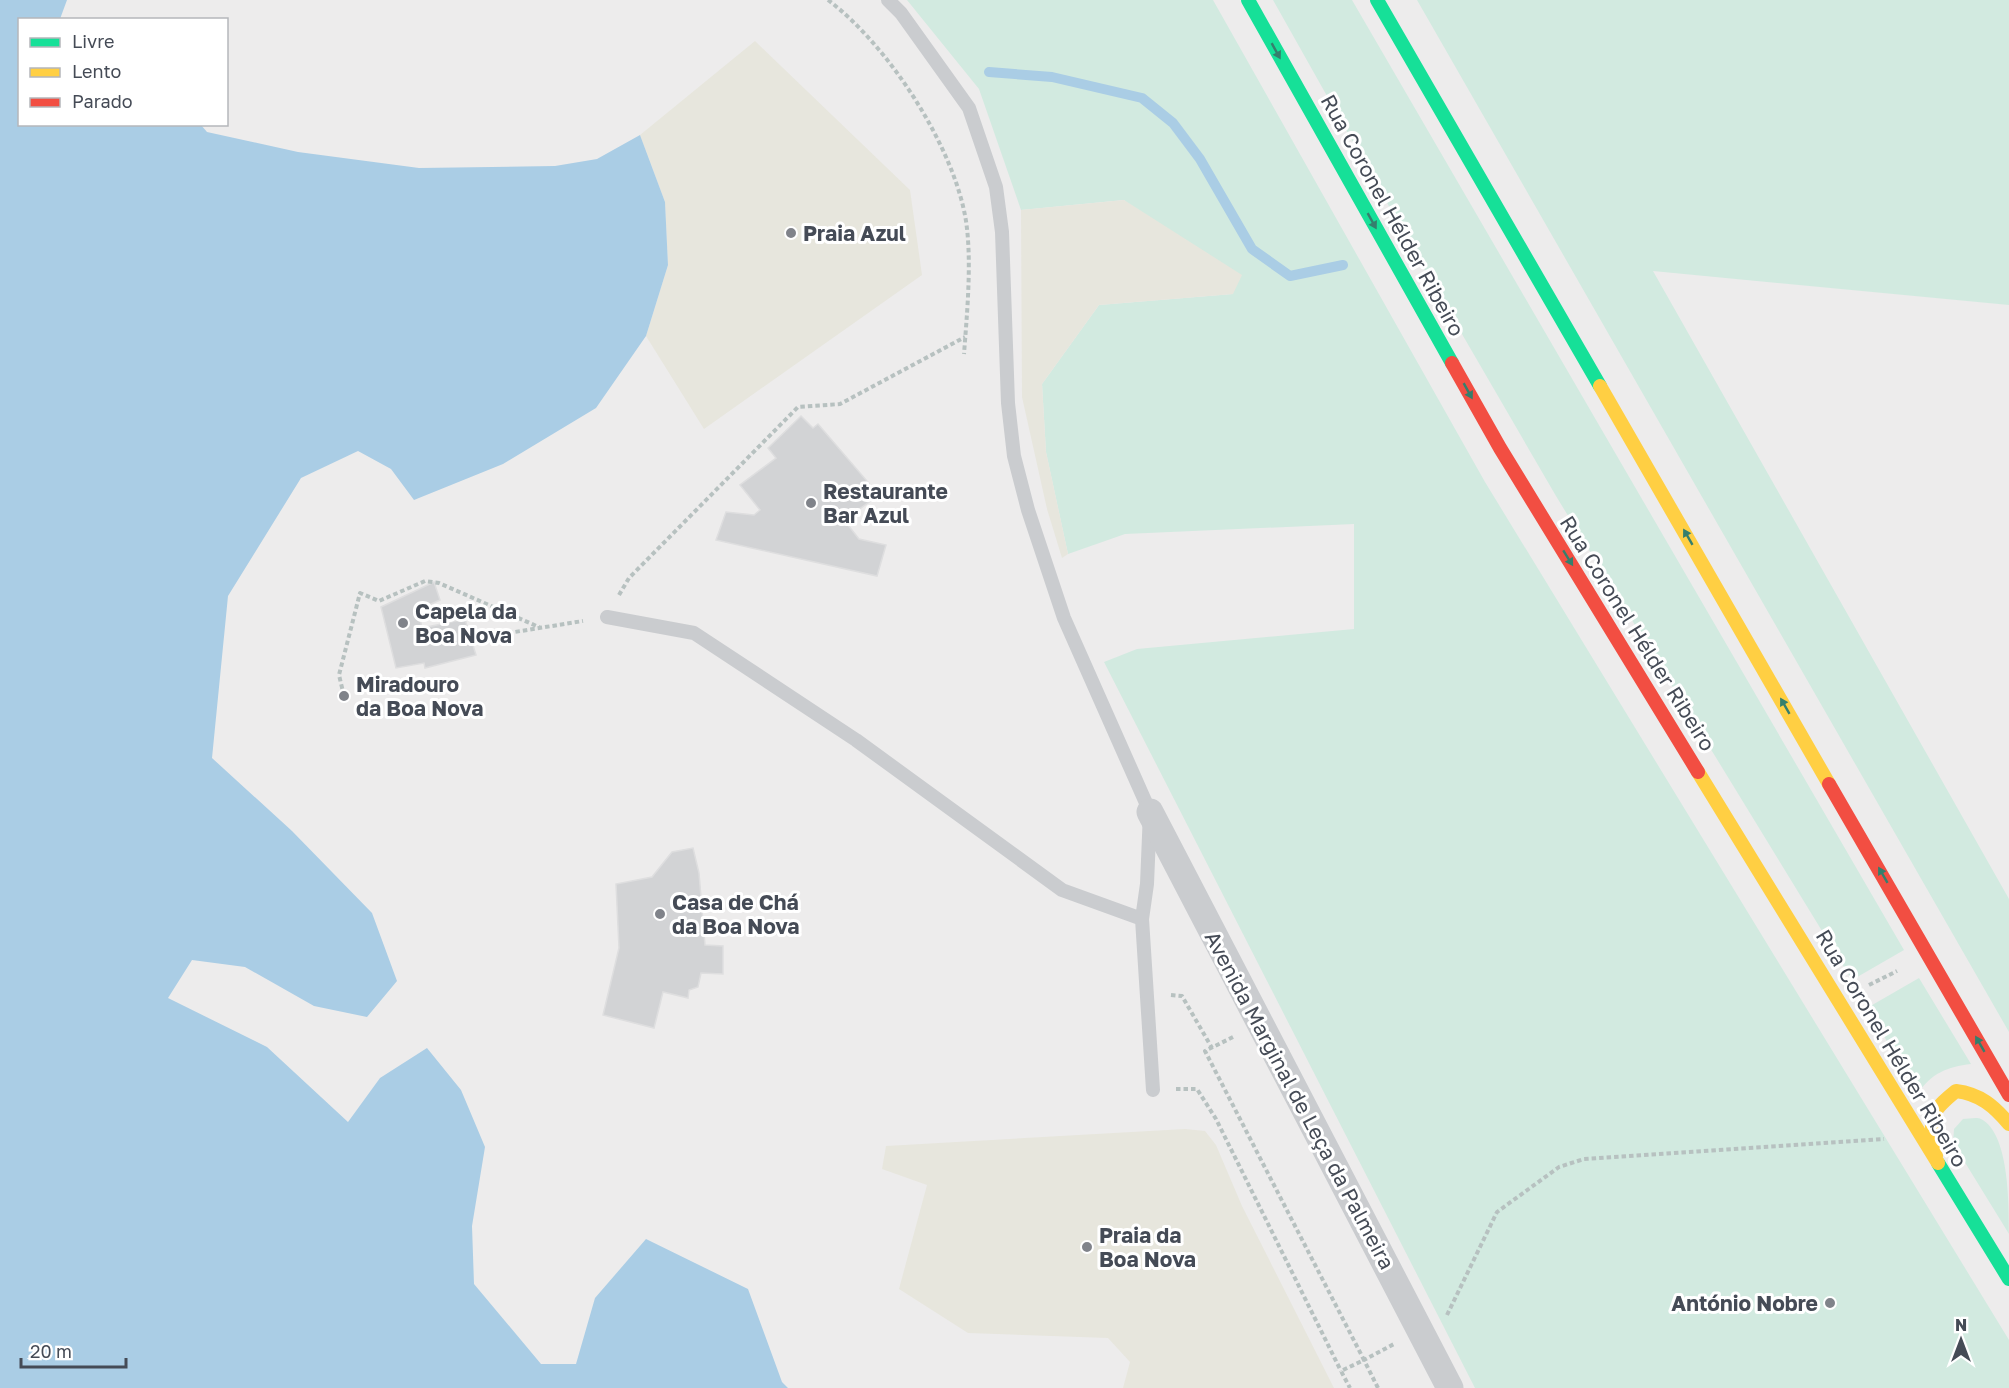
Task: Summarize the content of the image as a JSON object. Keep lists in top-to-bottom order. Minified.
{"streets":{"main road":["Rua Coronel Hélder Ribeiro"],"street":["Avenida Marginal de Leça da Palmeira"]},"places":["Praia Azul","Restaurante Bar Azul","Capela da Boa Nova","Miradouro da Boa Nova","Casa de Chá da Boa Nova","Praia da Boa Nova","António Nobre"],"legend":["Livre","Lento","Parado"],"scale_bar":"20 m","north":"top"}
